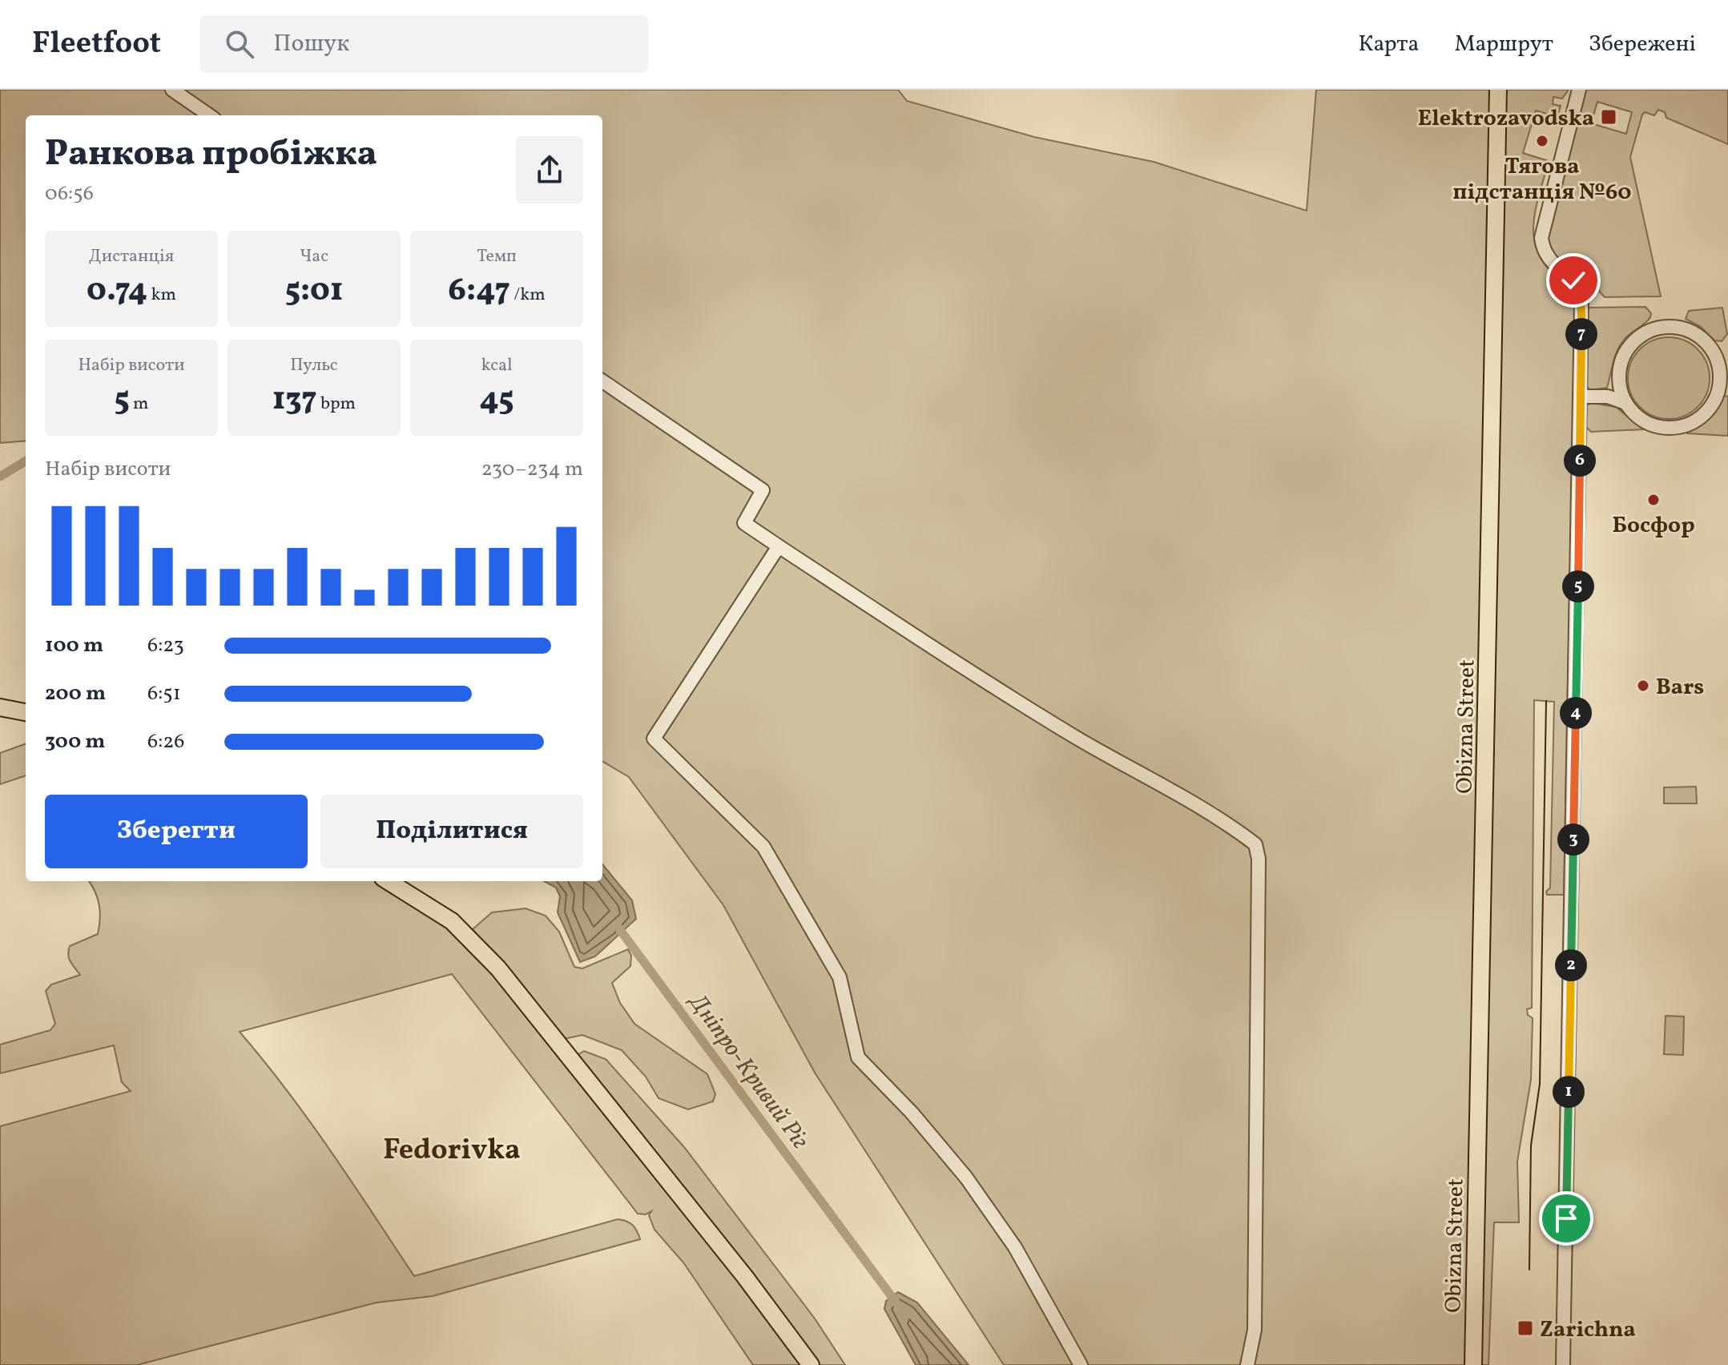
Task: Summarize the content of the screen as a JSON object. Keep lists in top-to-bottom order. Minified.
{"streets":{"main road":["Obizna Street"]},"districts":["Fedorivka"],"water":["Дніпро-Кривий Ріг"],"places":{"transit":["Elektrozavodska","Zarichna"],"other":["Тягова підстанція №60","Босфор","Bars"]},"page":{"header":"Fleetfoot","search":"Пошук","nav":["Карта","Маршрут","Збережені"],"heading":["Ранкова пробіжка","06:56"],"stats":[["Дистанція","0.74 km"],["Час","5:01"],["Темп","6:47 /km"],["Набір висоти","5 m"],["Пульс","137 bpm"],["kcal","45"]],"pins":["7","6","5","4","3","2","1"],"chart":["Набір висоти","230–234 m"],"list":[{"name":"100 m","note":"6:23"},{"name":"200 m","note":"6:51"},{"name":"300 m","note":"6:26"}],"buttons":["Зберегти","Поділитися"]}}
